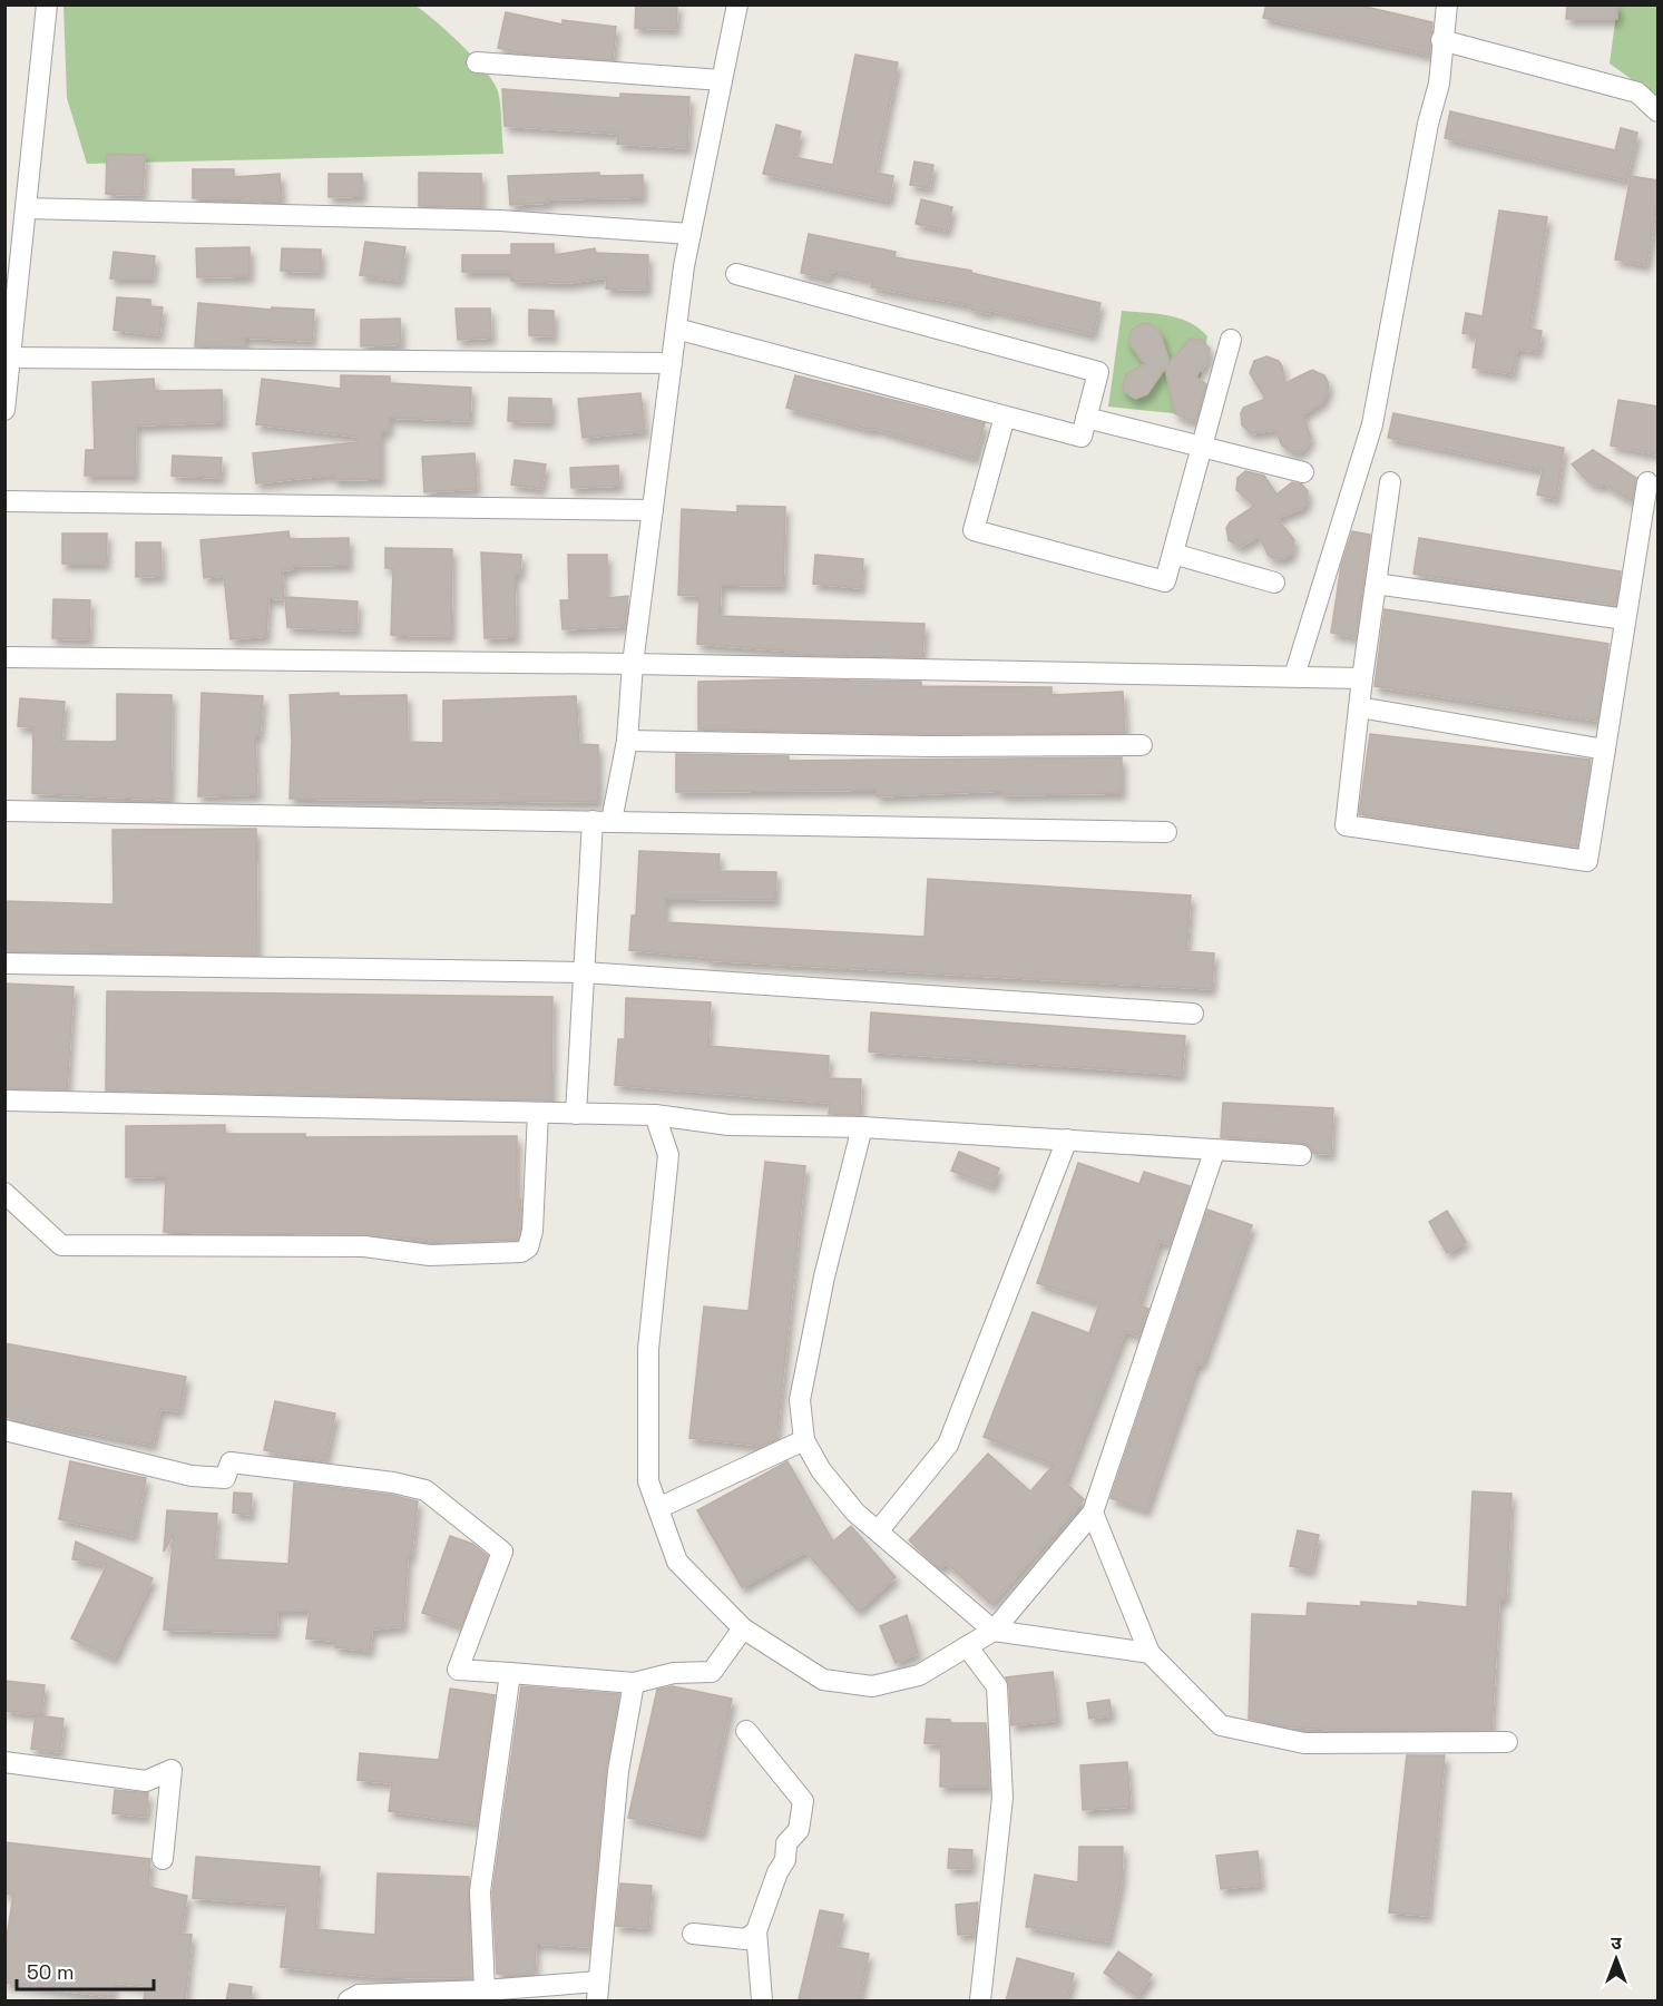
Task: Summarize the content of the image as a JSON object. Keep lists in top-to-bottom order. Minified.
{"scale_bar":"50 m","north":"top"}
